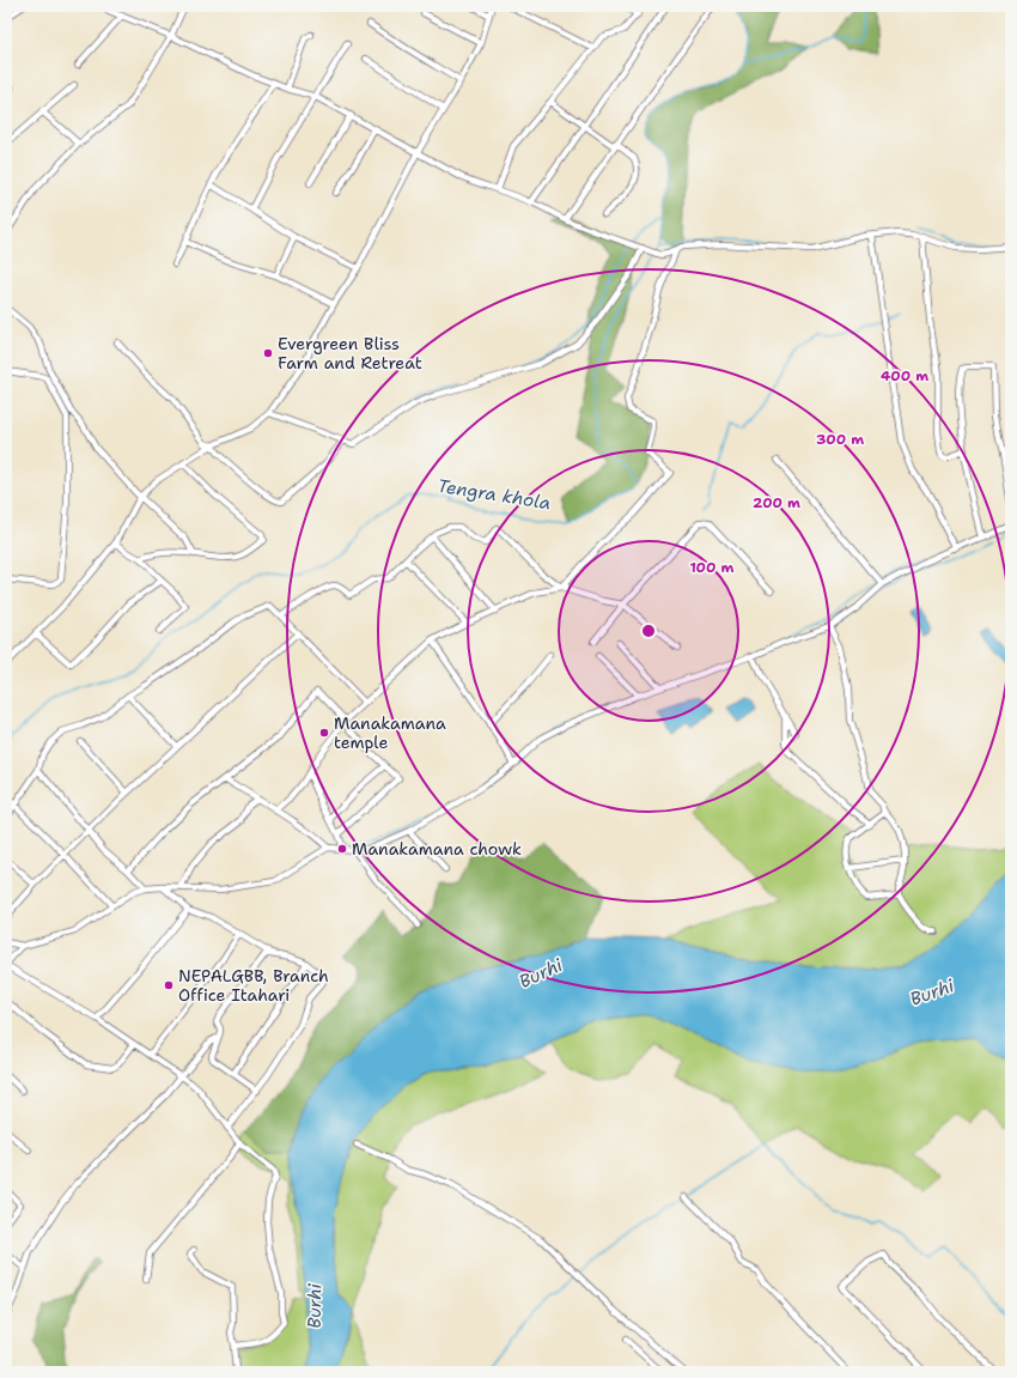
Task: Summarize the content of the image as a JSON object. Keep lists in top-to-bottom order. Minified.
{"water":["Tengra khola","Burhi"],"places":["Evergreen Bliss Farm and Retreat","Manakamana temple","Manakamana chowk","NEPALGBB, Branch Office Itahari"],"rings":["400 m","300 m","200 m","100 m"]}
